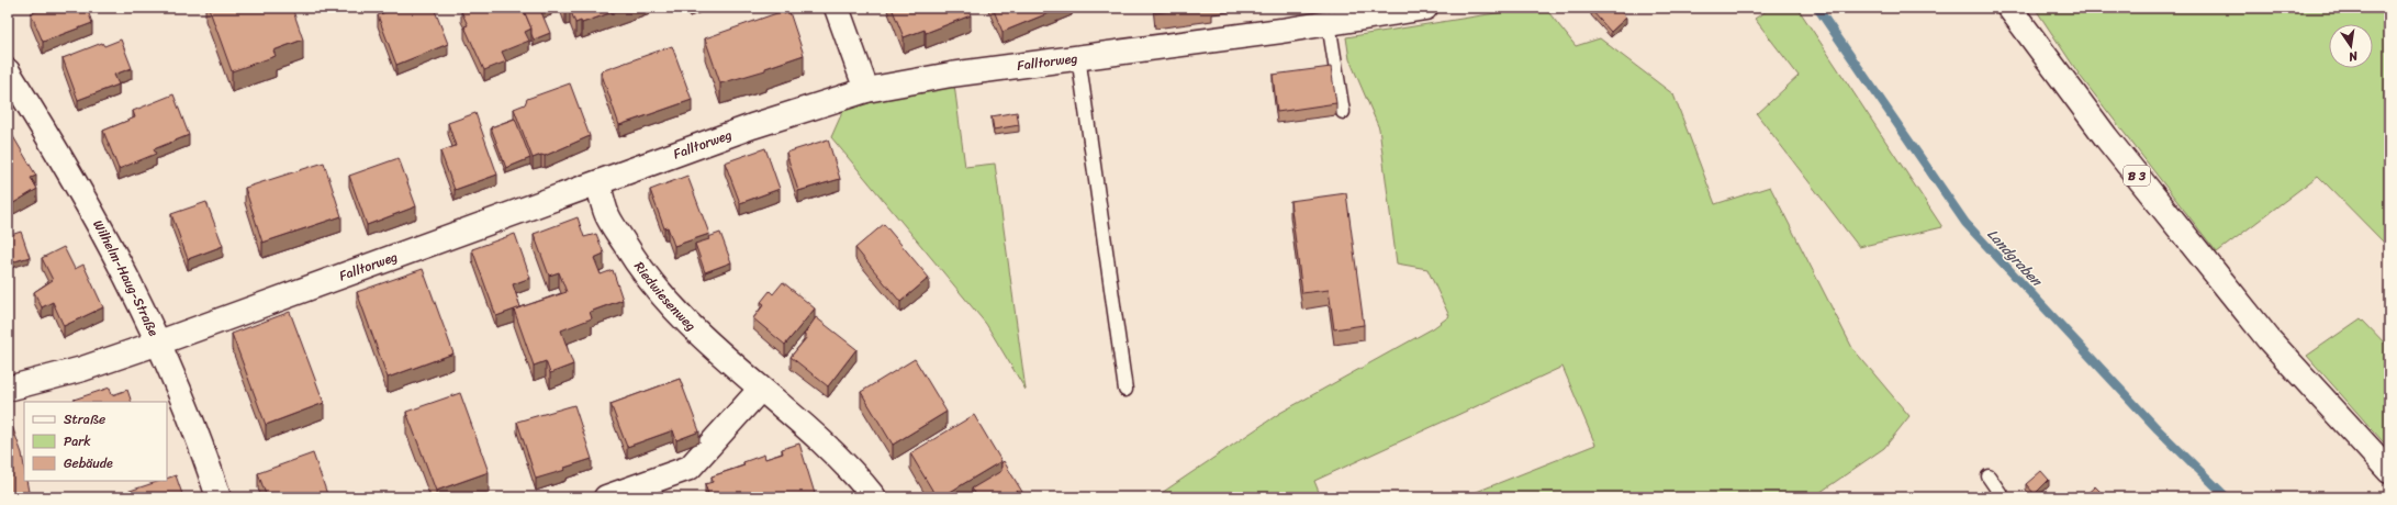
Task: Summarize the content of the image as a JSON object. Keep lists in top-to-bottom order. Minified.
{"streets":{"street":["Falltorweg","B 3","Wilhelm-Haug-Straße","Riedwiesenweg"]},"crossings":[["Falltorweg","Wilhelm-Haug-Straße"],["Falltorweg","Riedwiesenweg"]],"water":["Landgraben"],"legend":["Straße","Park","Gebäude"],"north":"bottom"}
